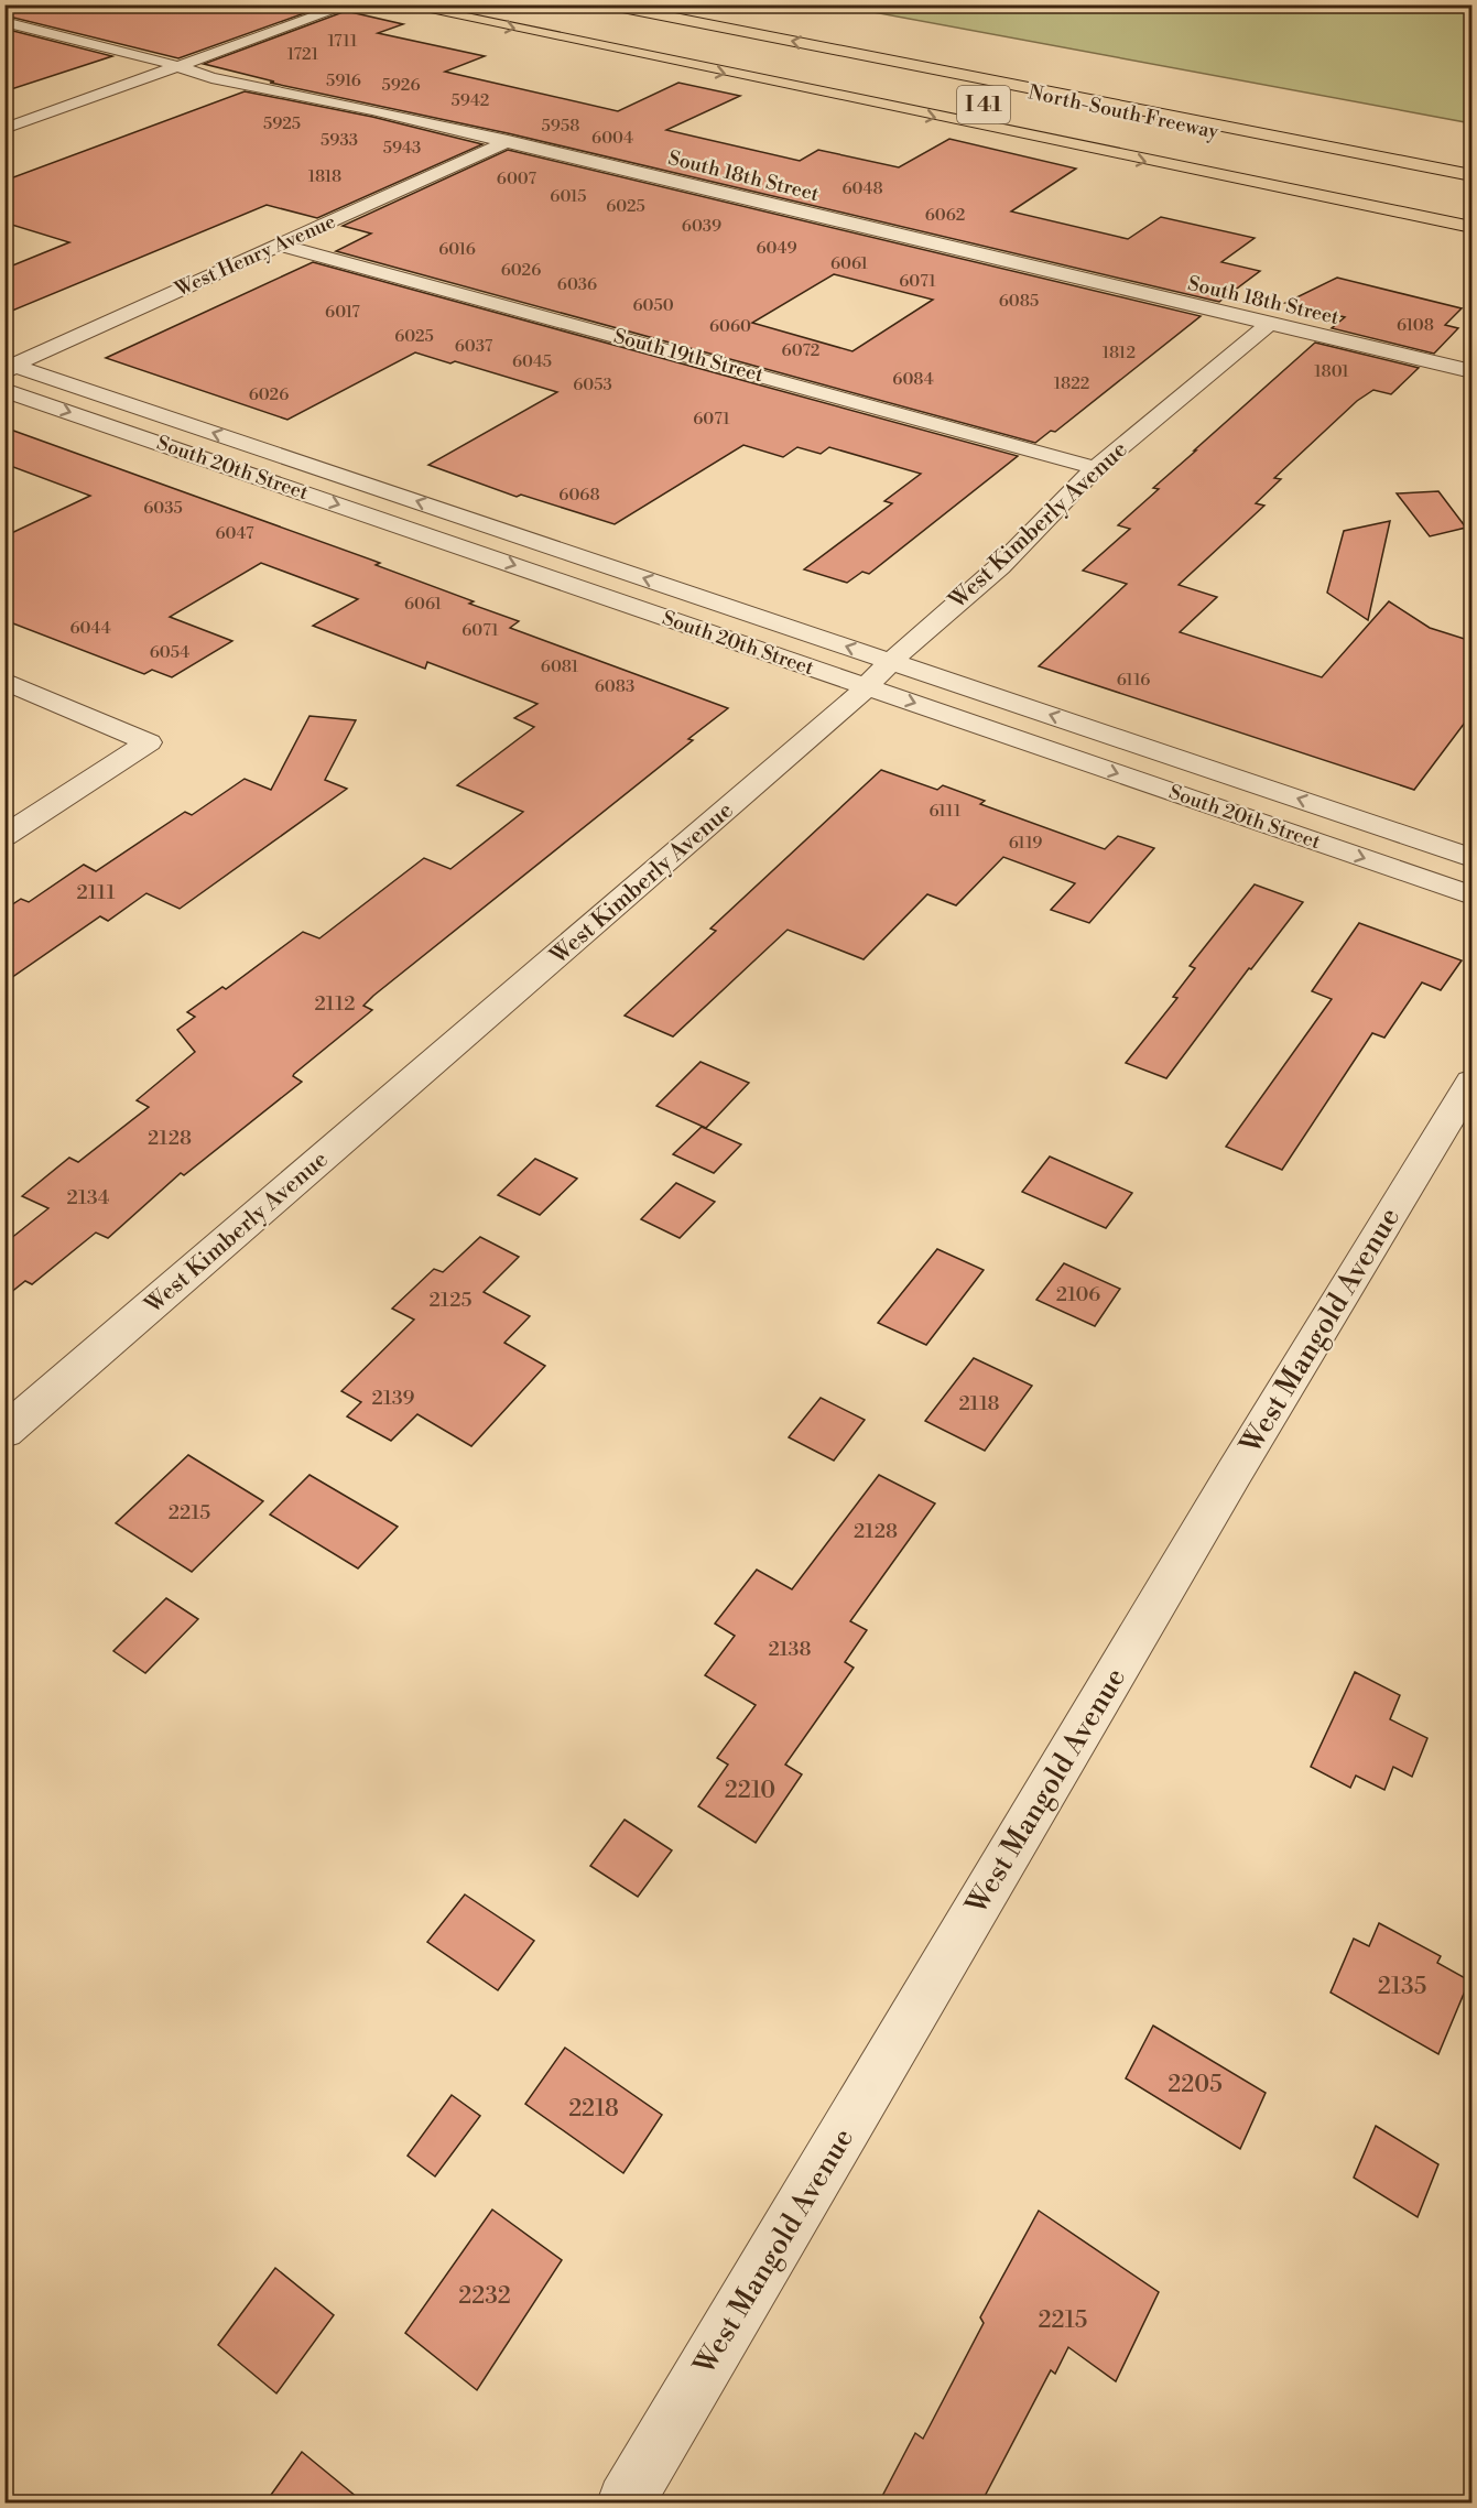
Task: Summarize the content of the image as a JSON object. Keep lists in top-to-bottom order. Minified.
{"streets":{"highway":["I 41","North-South Freeway"],"street":["South 18th Street","West Henry Avenue","South 19th Street","South 20th Street","West Kimberly Avenue","West Mangold Avenue"]},"crossings":[["South 18th Street","West Henry Avenue"],["South 18th Street","West Kimberly Avenue"],["West Henry Avenue","South 19th Street"],["West Henry Avenue","South 20th Street"],["South 19th Street","West Kimberly Avenue"],["South 20th Street","West Kimberly Avenue"]],"house_numbers":["1711","1721","5916","5926","5942","5925","5958","6004","5933","5943","1818","6007","6048","6015","6025","6062","6039","6049","6016","6061","6026","6071","6036","6085","6050","6017","6108","6060","6025","6037","6072","1812","6045","1801","6084","1822","6053","6026","6071","6068","6035","6047","6061","6044","6071","6054","6081","6116","6083","6111","6119","2111","2112","2128","2134","2106","2125","2139","2118","2215","2128","2138","2210","2135","2205","2218","2232","2215"]}
